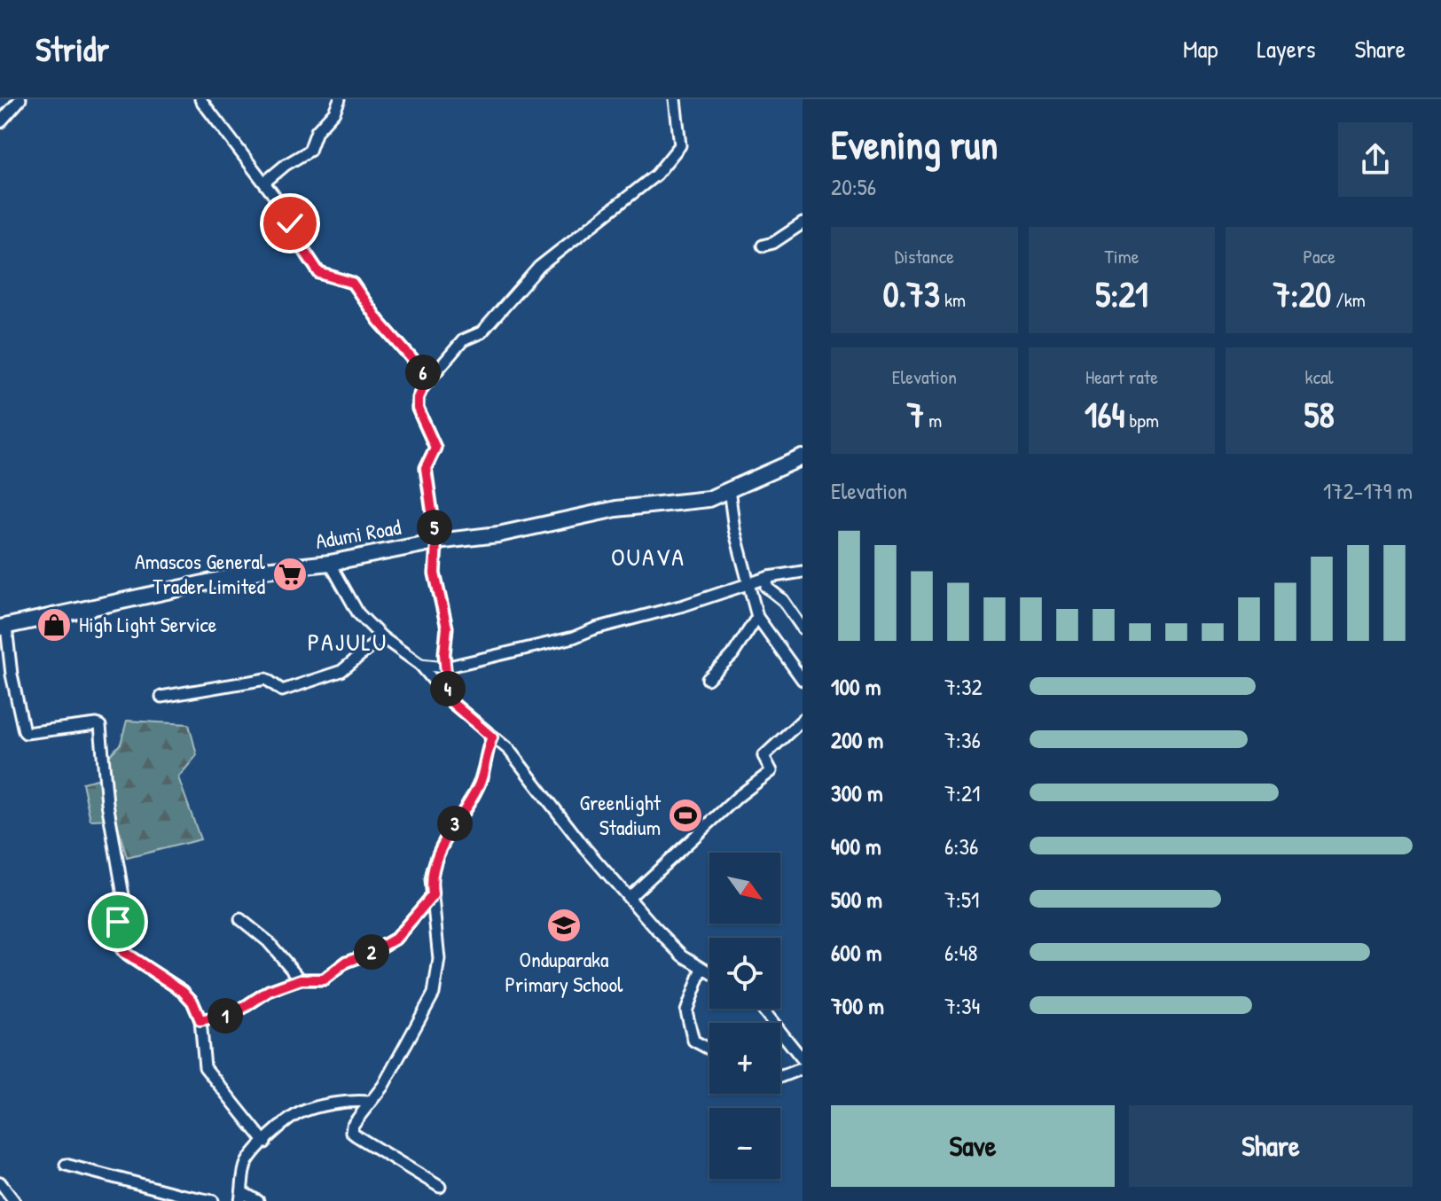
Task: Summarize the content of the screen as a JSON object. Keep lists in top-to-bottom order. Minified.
{"streets":{"main road":["Adumi Road"]},"districts":["OUAVA","PAJULU"],"places":{"supermarket":["Amascos General Trader Limited"],"shop":["High Light Service"],"sports":["Greenlight Stadium"],"school or university":["Onduparaka Primary School"]},"north":"bottom right","page":{"header":"Stridr","nav":["Map","Layers","Share"],"heading":["Evening run","20:56"],"stats":[["Distance","0.73 km"],["Time","5:21"],["Pace","7:20 /km"],["Elevation","7 m"],["Heart rate","164 bpm"],["kcal","58"]],"pins":["6","5","4","3","2","1"],"chart":["Elevation","172–179 m"],"list":[{"name":"100 m","note":"7:32"},{"name":"200 m","note":"7:36"},{"name":"300 m","note":"7:21"},{"name":"400 m","note":"6:36"},{"name":"500 m","note":"7:51"},{"name":"600 m","note":"6:48"},{"name":"700 m","note":"7:34"}],"map_buttons":["+","−"],"buttons":["Save","Share"]}}
